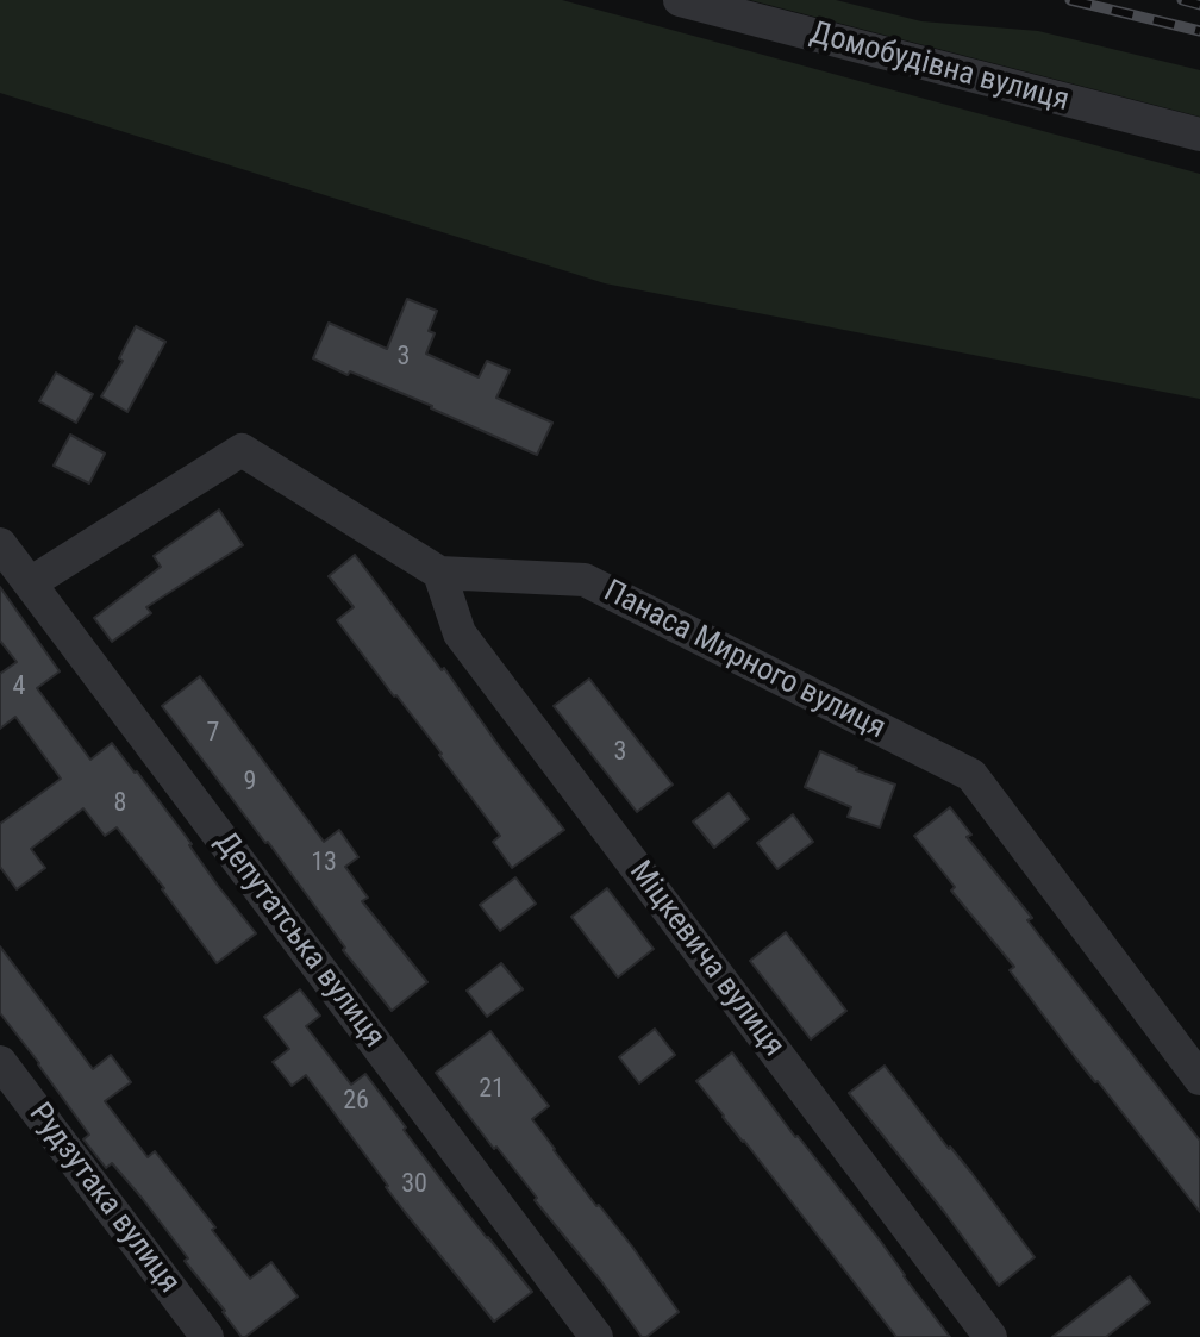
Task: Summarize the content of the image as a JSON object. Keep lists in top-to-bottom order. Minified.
{"streets":{"street":["Домобудівна вулиця","Панаса Мирного вулиця","Депутатська вулиця","Міцкевича вулиця","Рудзутака вулиця"]},"crossings":[["Панаса Мирного вулиця","Депутатська вулиця"],["Панаса Мирного вулиця","Міцкевича вулиця"]],"house_numbers":["3","4","7","3","9","8","13","21","26","30"]}
